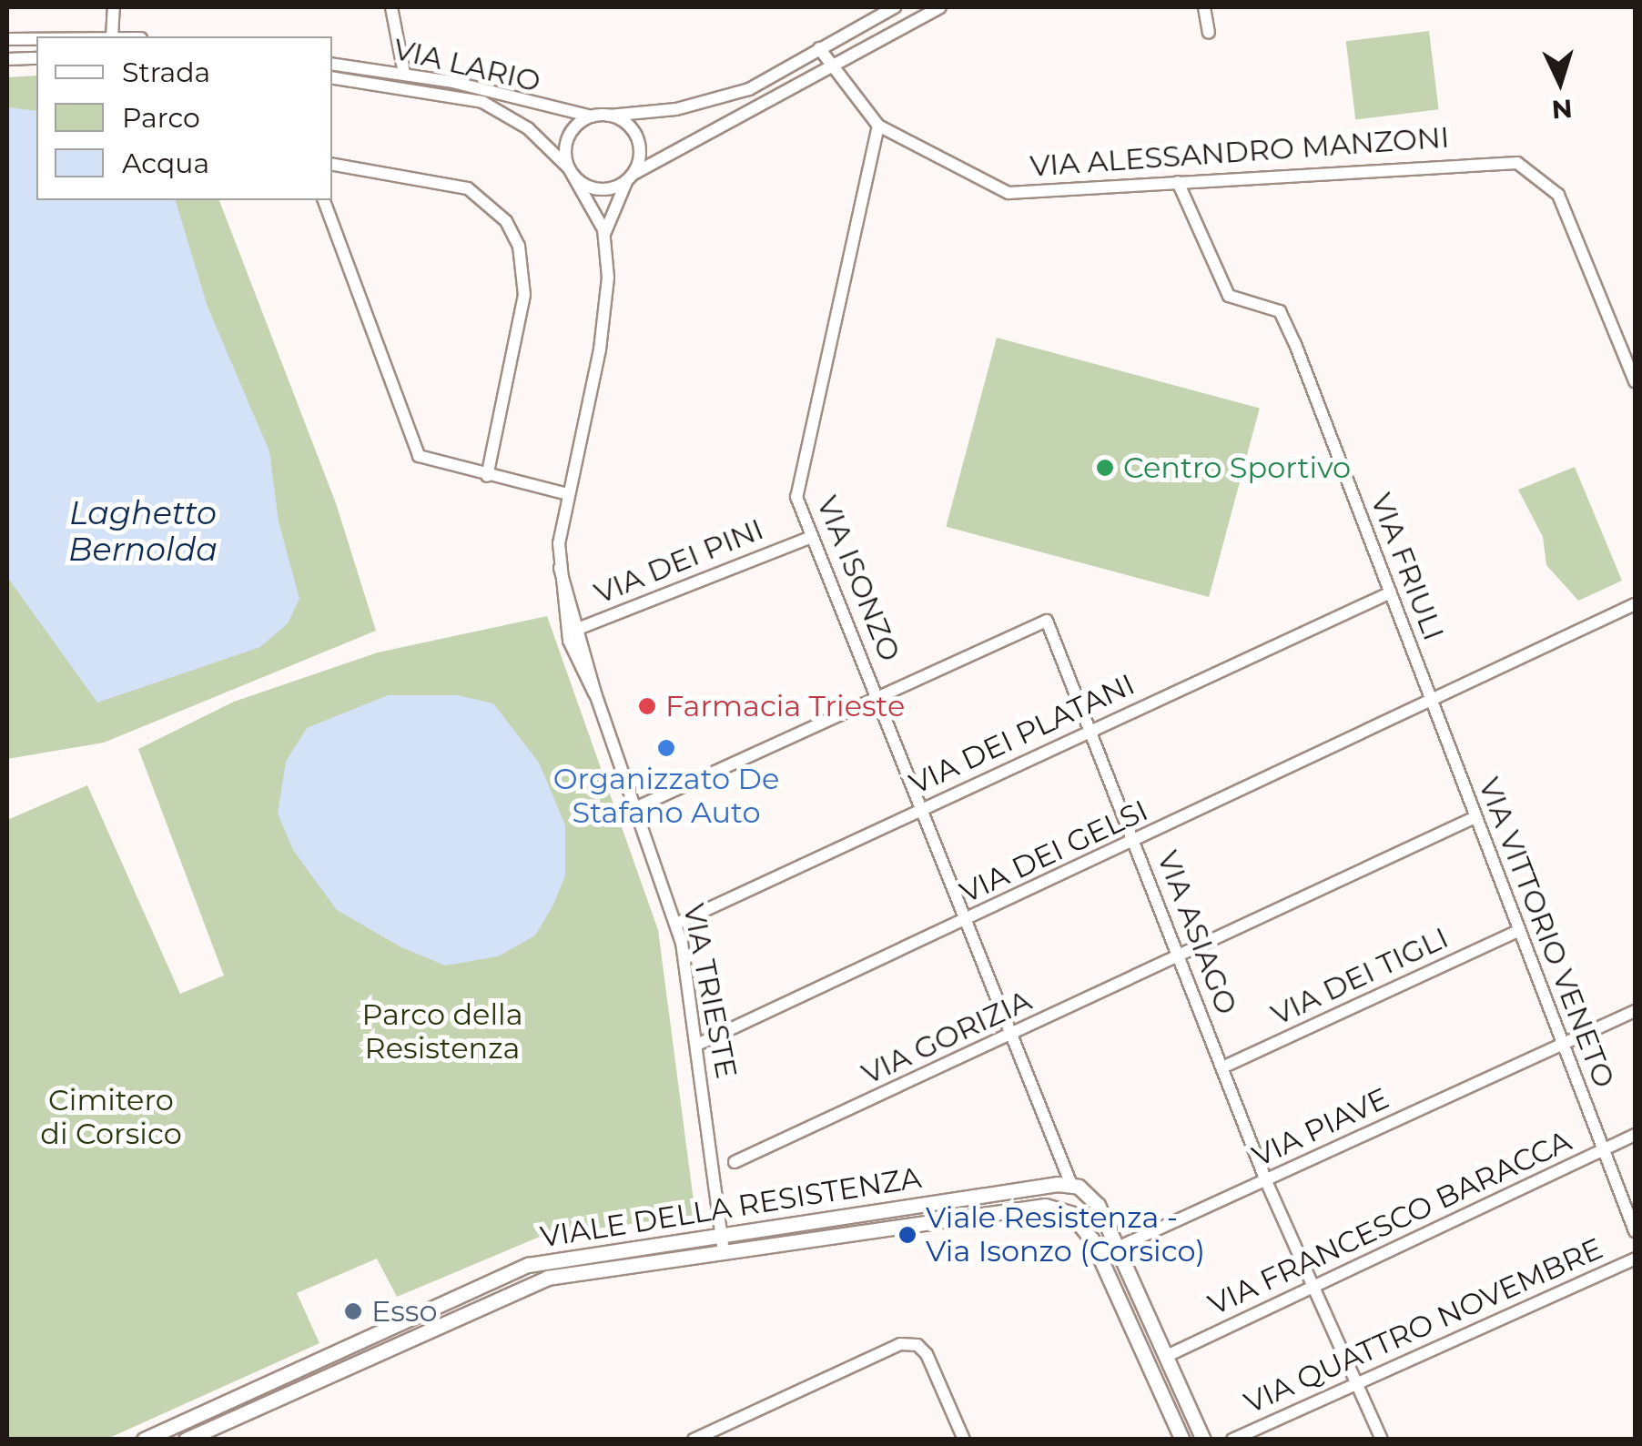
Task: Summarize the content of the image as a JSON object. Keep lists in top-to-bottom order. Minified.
{"streets":{"street":["VIA LARIO","VIA ALESSANDRO MANZONI","VIA DEI PINI","VIA FRIULI","VIA ISONZO","VIA DEI PLATANI","VIA DEI GELSI","VIA ASIAGO","VIA VITTORIO VENETO","VIA DEI TIGLI","VIA TRIESTE","VIA GORIZIA","VIA PIAVE","VIALE DELLA RESISTENZA","VIA FRANCESCO BARACCA","VIA QUATTRO NOVEMBRE"]},"crossings":[["VIA LARIO","VIA TRIESTE"],["VIA ALESSANDRO MANZONI","VIA FRIULI"],["VIA ALESSANDRO MANZONI","VIA ISONZO"],["VIA DEI PINI","VIA ISONZO"],["VIA DEI PINI","VIA TRIESTE"],["VIA FRIULI","VIA DEI PLATANI"],["VIA FRIULI","VIA DEI GELSI"],["VIA FRIULI","VIA VITTORIO VENETO"],["VIA ISONZO","VIA DEI PLATANI"],["VIA ISONZO","VIA DEI GELSI"],["VIA ISONZO","VIA ASIAGO"],["VIA ISONZO","VIA GORIZIA"],["VIA ISONZO","VIALE DELLA RESISTENZA"],["VIA DEI PLATANI","VIA ASIAGO"],["VIA DEI PLATANI","VIA TRIESTE"],["VIA DEI GELSI","VIA ASIAGO"],["VIA DEI GELSI","VIA VITTORIO VENETO"],["VIA DEI GELSI","VIA TRIESTE"],["VIA ASIAGO","VIA DEI TIGLI"],["VIA ASIAGO","VIA GORIZIA"],["VIA ASIAGO","VIA PIAVE"],["VIA ASIAGO","VIA FRANCESCO BARACCA"],["VIA ASIAGO","VIA QUATTRO NOVEMBRE"],["VIA VITTORIO VENETO","VIA DEI TIGLI"],["VIA VITTORIO VENETO","VIA GORIZIA"],["VIA VITTORIO VENETO","VIA PIAVE"],["VIA VITTORIO VENETO","VIA FRANCESCO BARACCA"],["VIA TRIESTE","VIALE DELLA RESISTENZA"],["VIA PIAVE","VIALE DELLA RESISTENZA"]],"water":["Laghetto Bernolda"],"parks":["Parco della Resistenza","Cimitero di Corsico"],"places":["Centro Sportivo","Farmacia Trieste","Organizzato De Stafano Auto","Viale Resistenza - Via Isonzo (Corsico)","Esso"],"legend":["Strada","Parco","Acqua"],"north":"bottom"}
